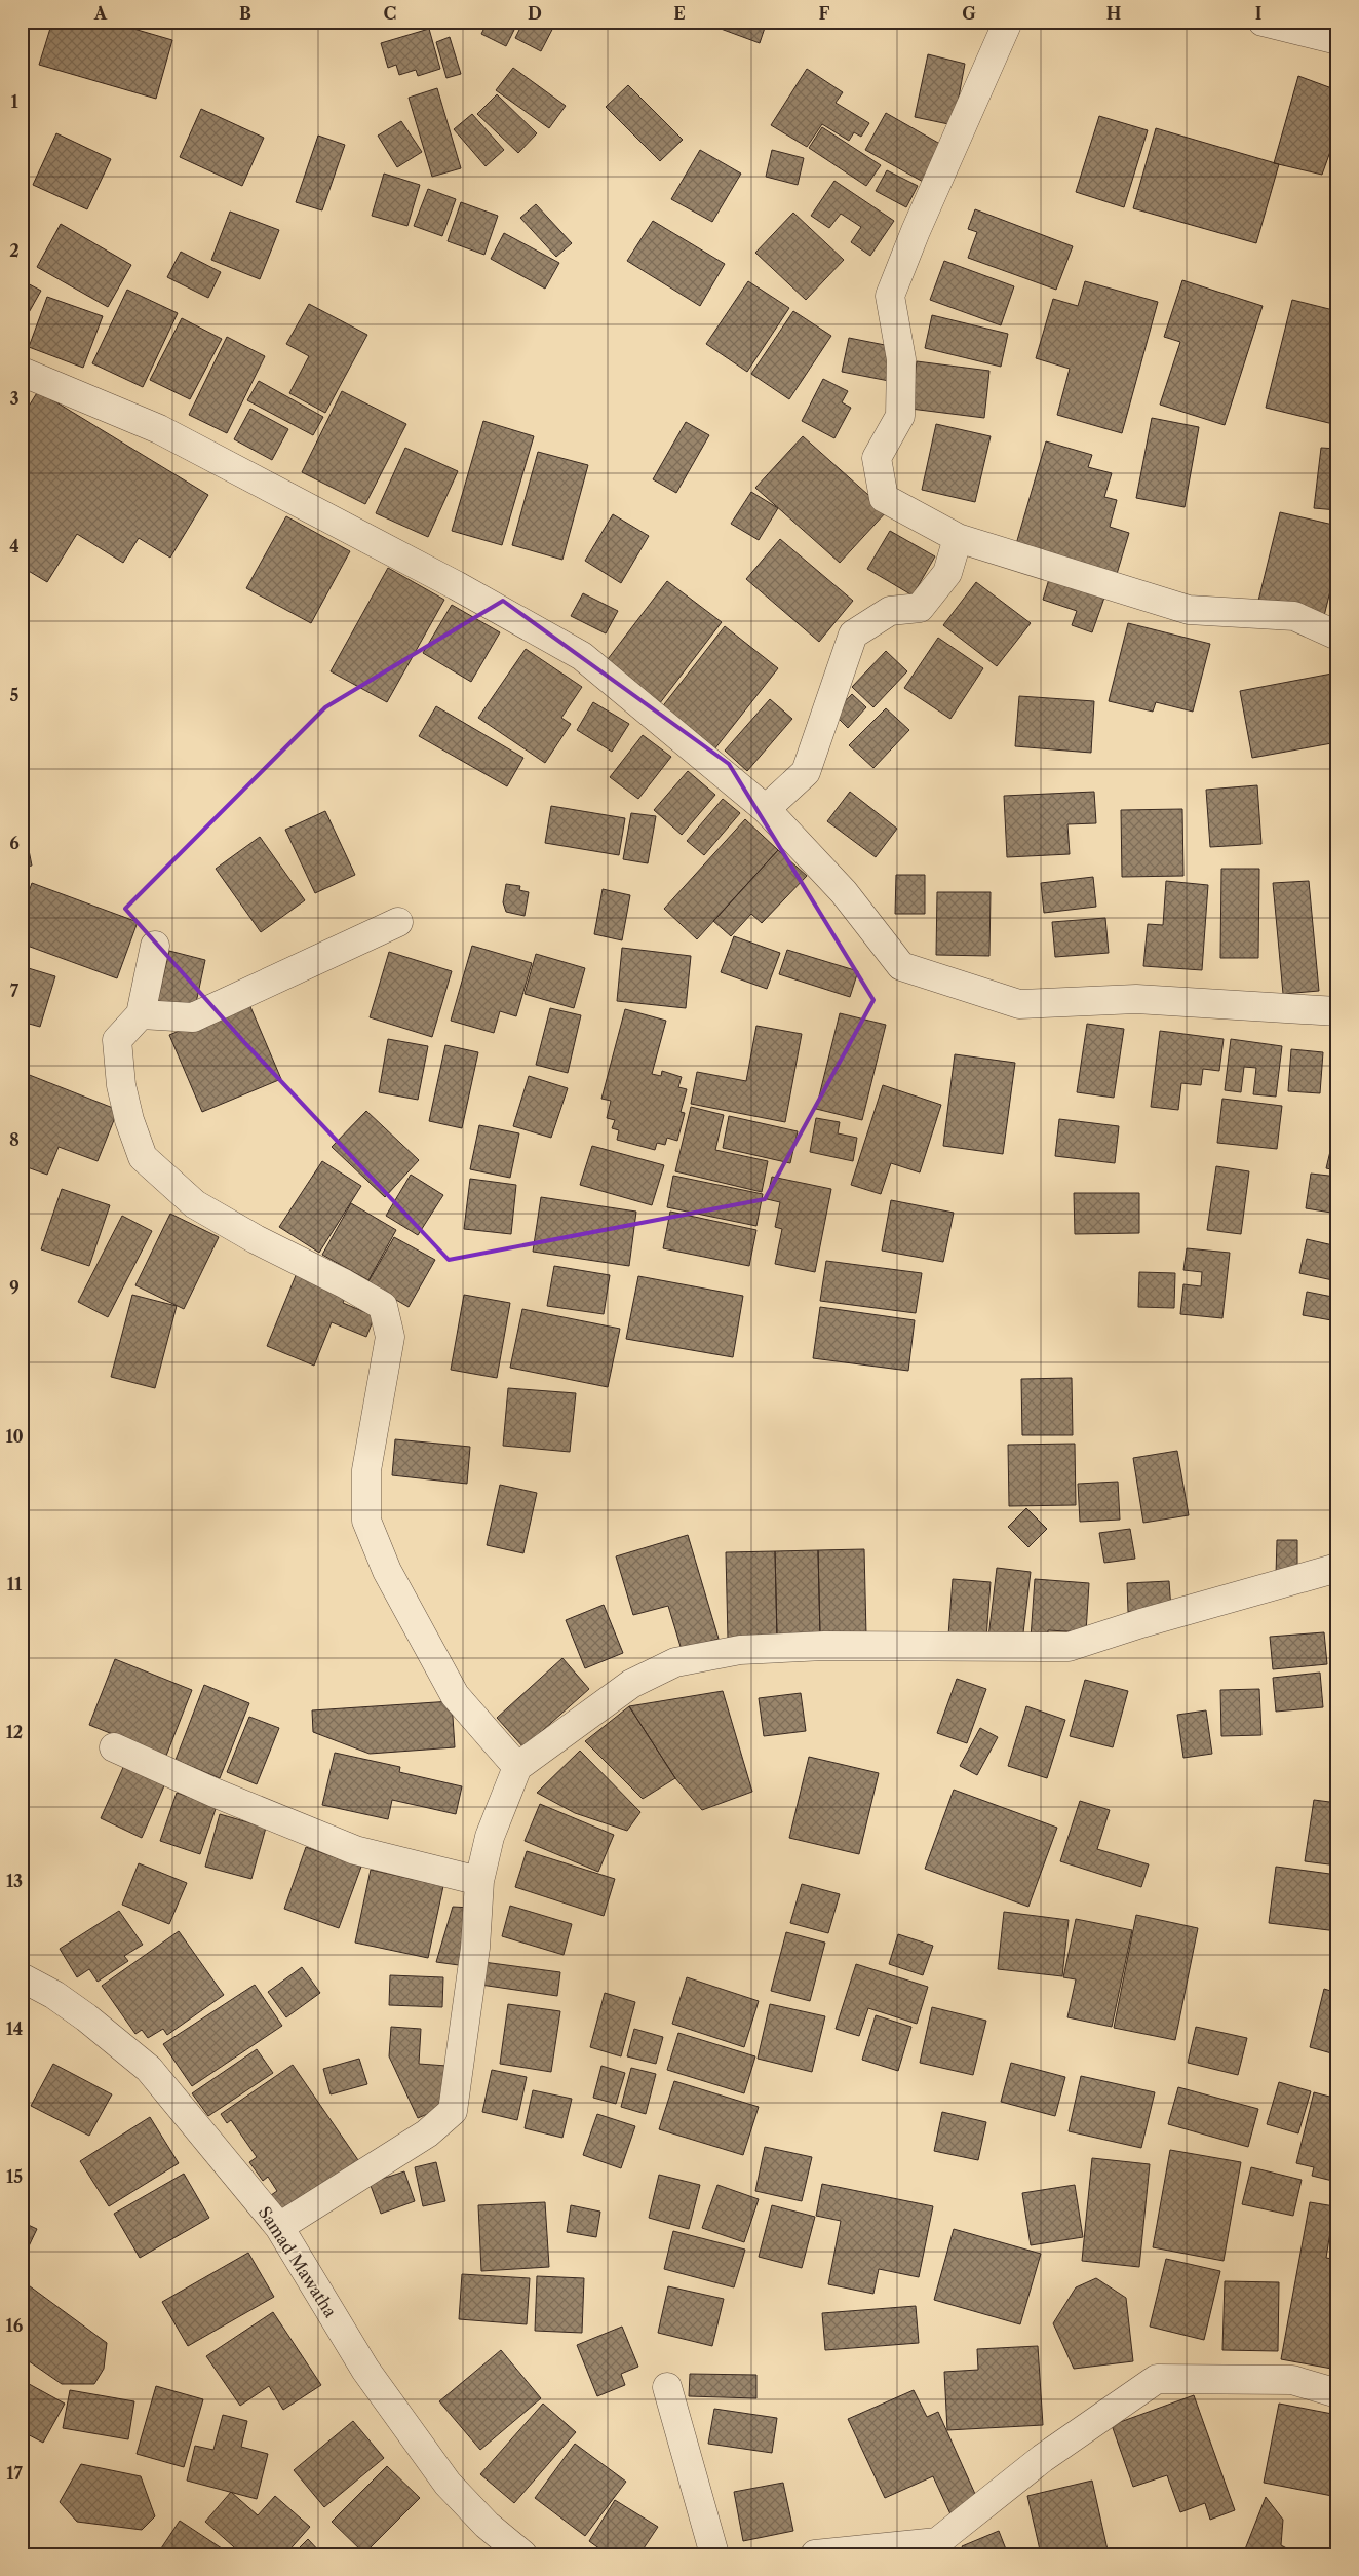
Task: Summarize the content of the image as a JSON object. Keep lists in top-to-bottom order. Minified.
{"streets":{"street":["Samad Mawatha"]},"grid":{"columns":["A","B","C","D","E","F","G","H","I"],"rows":["1","2","3","4","5","6","7","8","9","10","11","12","13","14","15","16","17"]}}
